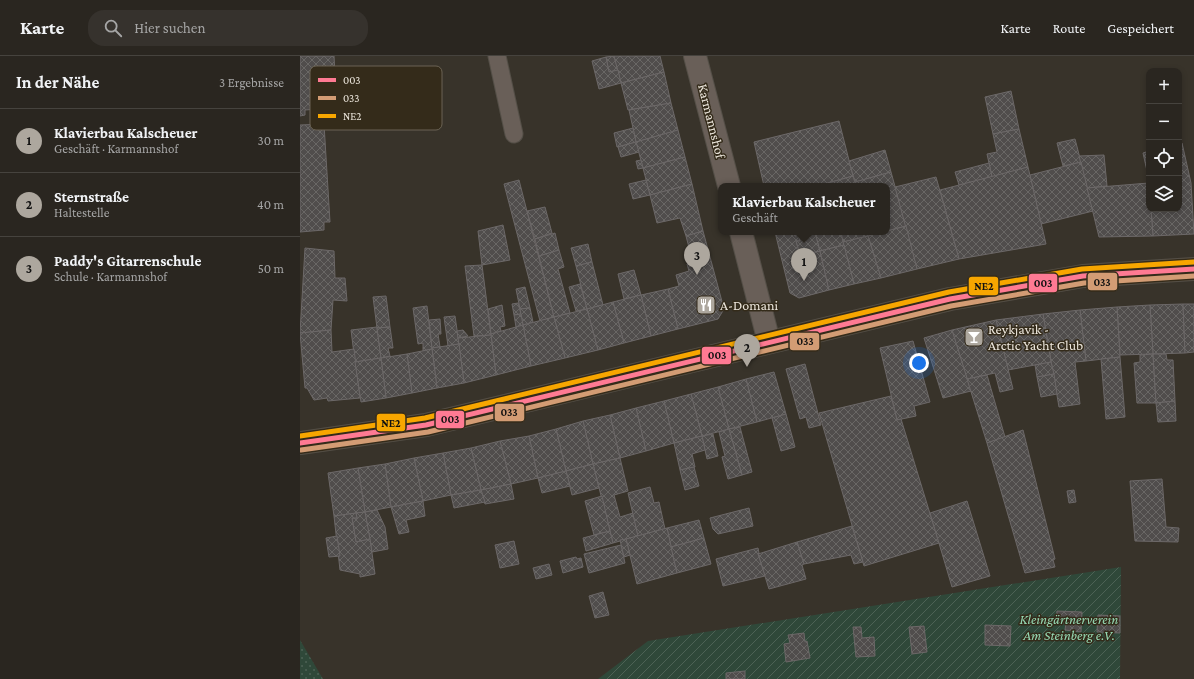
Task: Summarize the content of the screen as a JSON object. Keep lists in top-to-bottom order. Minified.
{"streets":{"street":["Karmannshof"]},"parks":["Kleingärtnerverein Am Steinberg e.V."],"places":{"restaurant":["A-Domani"],"bar":["Reykjavik - Arctic Yacht Club"]},"lines":["transit line NE2","transit line 003","transit line 033"],"legend":["003","033","NE2"],"page":{"header":"Karte","search":"Hier suchen","nav":["Karte","Route","Gespeichert"],"heading":["In der Nähe","3 Ergebnisse"],"map_buttons":["+","−"],"list":[{"mark":"1","name":"Klavierbau Kalscheuer","note":"Geschäft · Karmannshof","value":"30 m"},{"mark":"2","name":"Sternstraße","note":"Haltestelle","value":"40 m"},{"mark":"3","name":"Paddy's Gitarrenschule","note":"Schule · Karmannshof","value":"50 m"}],"popup":["Klavierbau Kalscheuer","Geschäft"],"pins":["3","1","2"]}}
